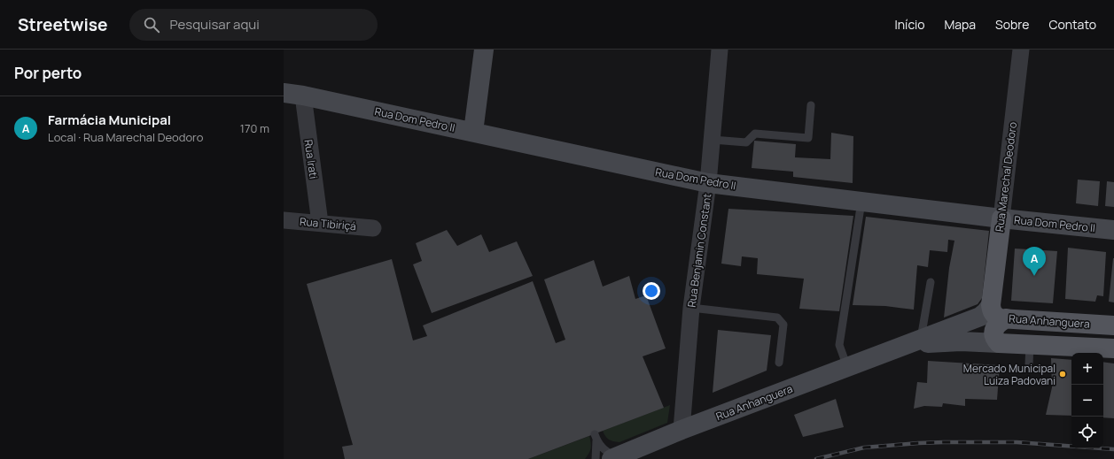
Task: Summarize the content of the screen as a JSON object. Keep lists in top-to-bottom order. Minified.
{"streets":{"main road":["Rua Dom Pedro II","Rua Marechal Deodoro","Rua Anhanguera"],"street":["Rua Irati","Rua Tibiriçá","Rua Benjamin Constant"]},"crossings":[["Rua Dom Pedro II","Rua Irati"],["Rua Dom Pedro II","Rua Marechal Deodoro"],["Rua Dom Pedro II","Rua Benjamin Constant"],["Rua Irati","Rua Tibiriçá"],["Rua Marechal Deodoro","Rua Anhanguera"],["Rua Benjamin Constant","Rua Anhanguera"]],"places":["Mercado Municipal Luiza Padovani"],"page":{"header":"Streetwise","search":"Pesquisar aqui","nav":["Início","Mapa","Sobre","Contato"],"heading":"Por perto","list":[{"mark":"A","name":"Farmácia Municipal","note":"Local · Rua Marechal Deodoro","value":"170 m"}],"pins":"A","map_buttons":["+","−"]}}
